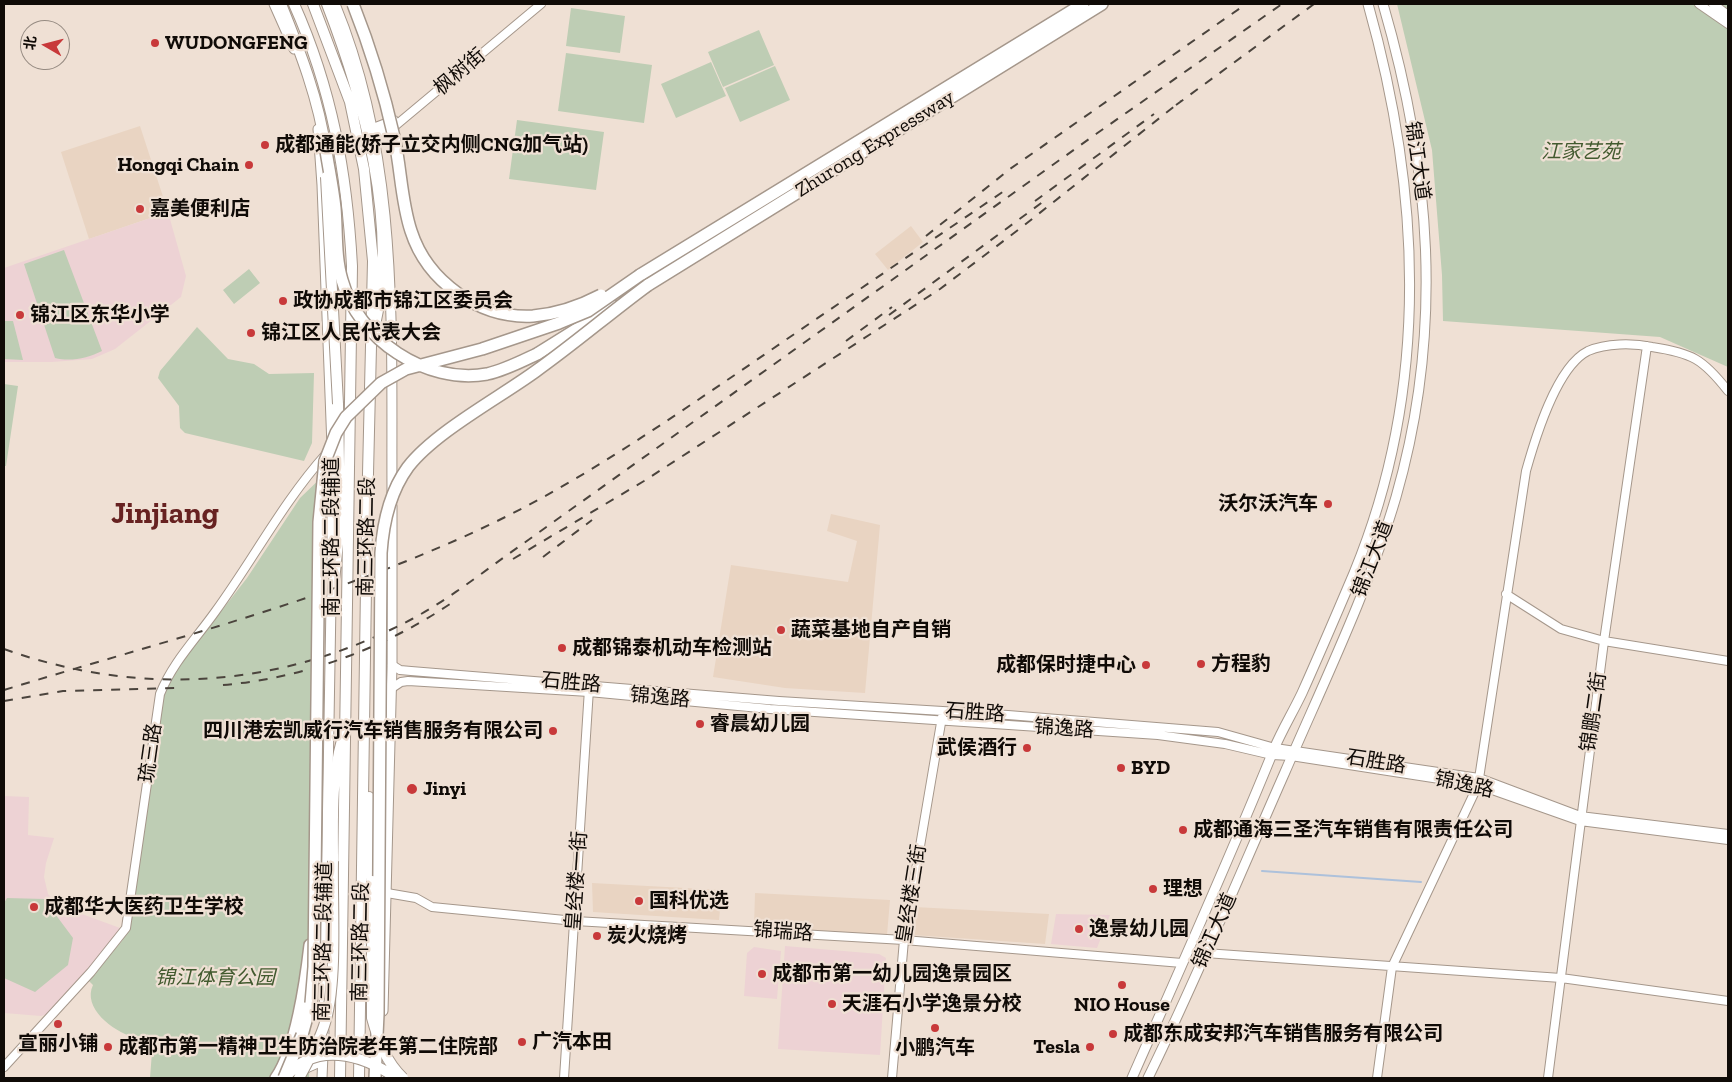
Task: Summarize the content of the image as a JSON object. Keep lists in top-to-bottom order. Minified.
{"streets":{"highway":["Zhurong Expressway","南三环路二段"],"main road":["锦江大道","南三环路二段辅道"],"street":["枫树街","石胜路","锦逸路","锦鹏二街","琉三路","皇经楼一街","皇经楼三街","锦瑞路"]},"crossings":[["锦江大道","石胜路"],["锦江大道","锦逸路"],["锦江大道","锦瑞路"],["南三环路二段辅道","琉三路"],["石胜路","锦逸路"],["石胜路","皇经楼一街"],["石胜路","皇经楼三街"],["皇经楼一街","锦瑞路"],["皇经楼三街","锦瑞路"]],"districts":["Jinjiang"],"parks":["江家艺苑","锦江体育公园"],"places":["WUDONGFENG","成都通能(娇子立交内侧CNG加气站)","Hongqi Chain","嘉美便利店","政协成都市锦江区委员会","锦江区东华小学","锦江区人民代表大会","沃尔沃汽车","蔬菜基地自产自销","成都锦泰机动车检测站","方程豹","成都保时捷中心","睿晨幼儿园","四川港宏凯威行汽车销售服务有限公司","武侯酒行","BYD","Jinyi","成都通海三圣汽车销售有限责任公司","理想","国科优选","成都华大医药卫生学校","逸景幼儿园","炭火烧烤","成都市第一幼儿园逸景园区","NIO House","天涯石小学逸景分校","宣丽小铺","小鹏汽车","成都东成安邦汽车销售服务有限公司","广汽本田","成都市第一精神卫生防治院老年第二住院部","Tesla"],"north":"left"}
